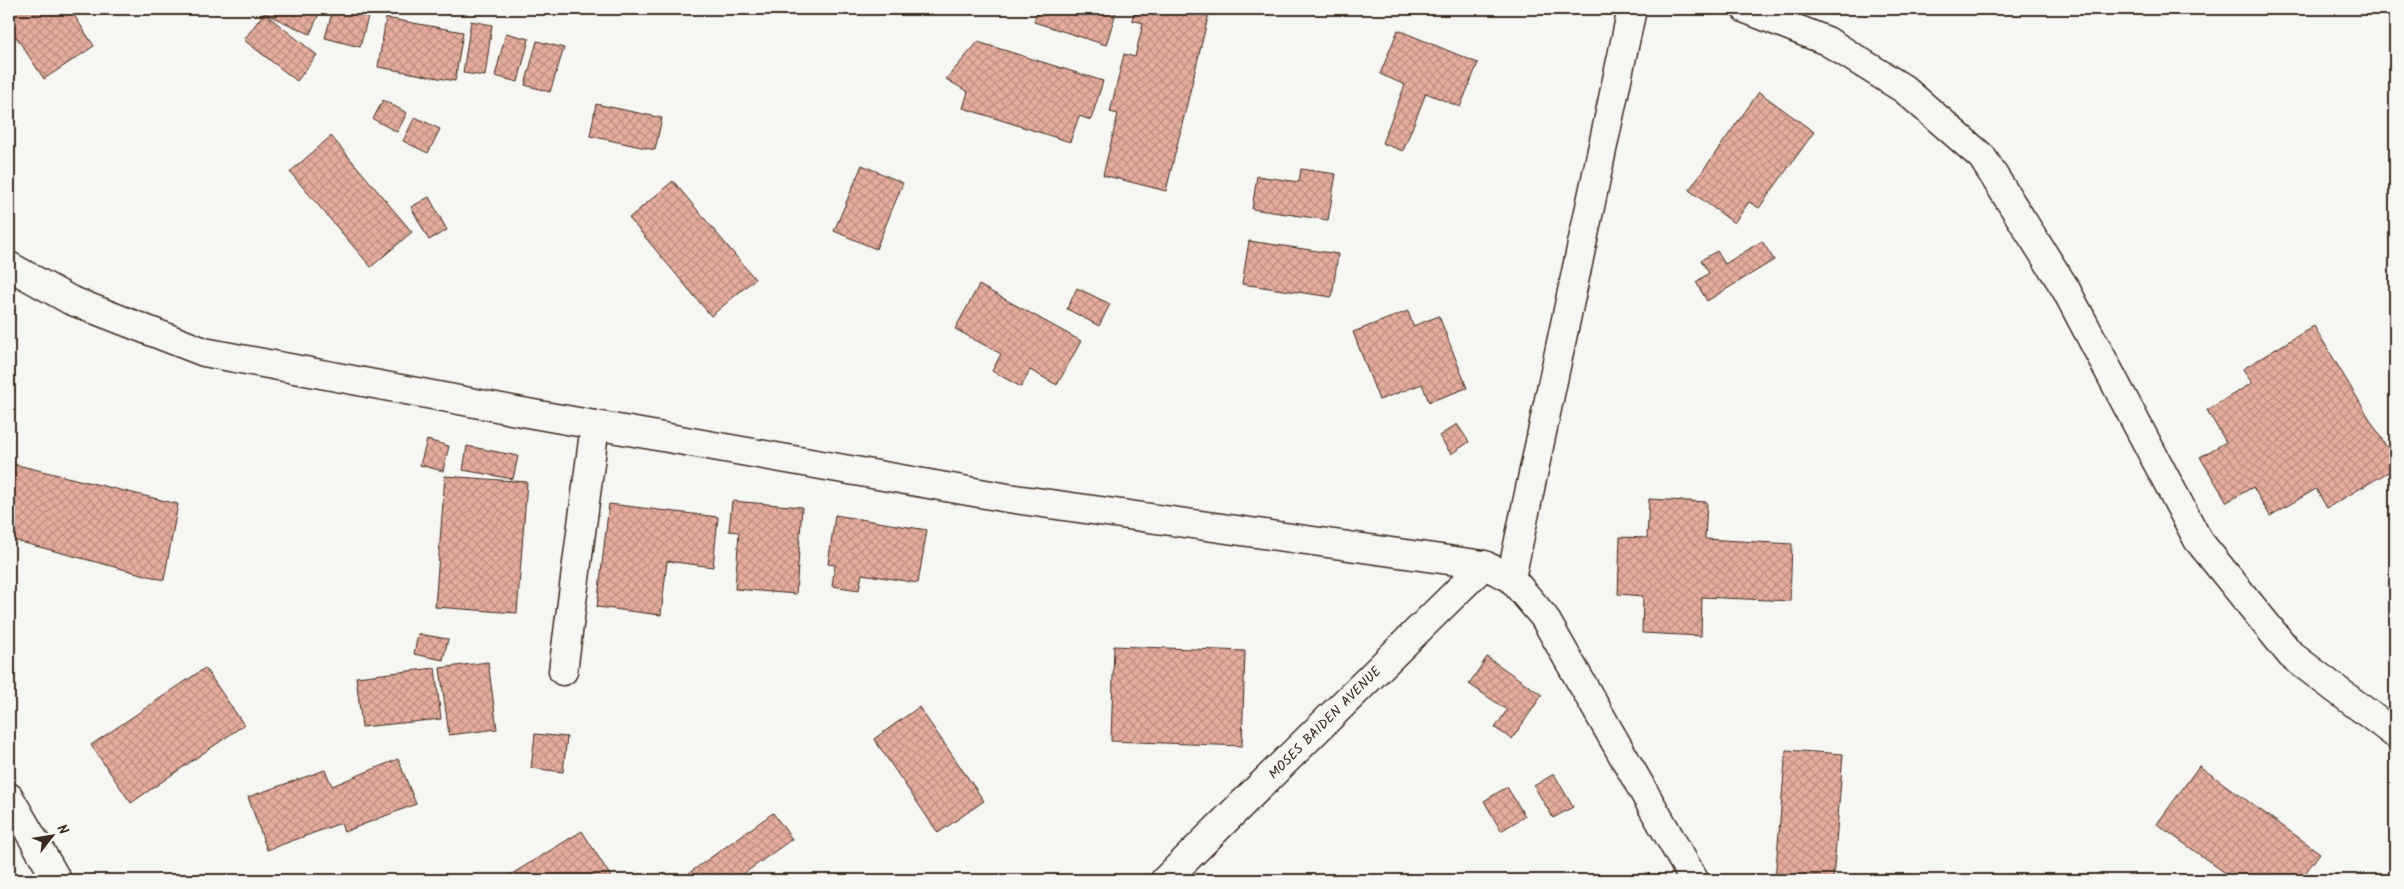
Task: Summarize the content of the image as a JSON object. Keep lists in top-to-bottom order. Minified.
{"streets":{"street":["MOSES BAIDEN AVENUE"]},"north":"top right"}
